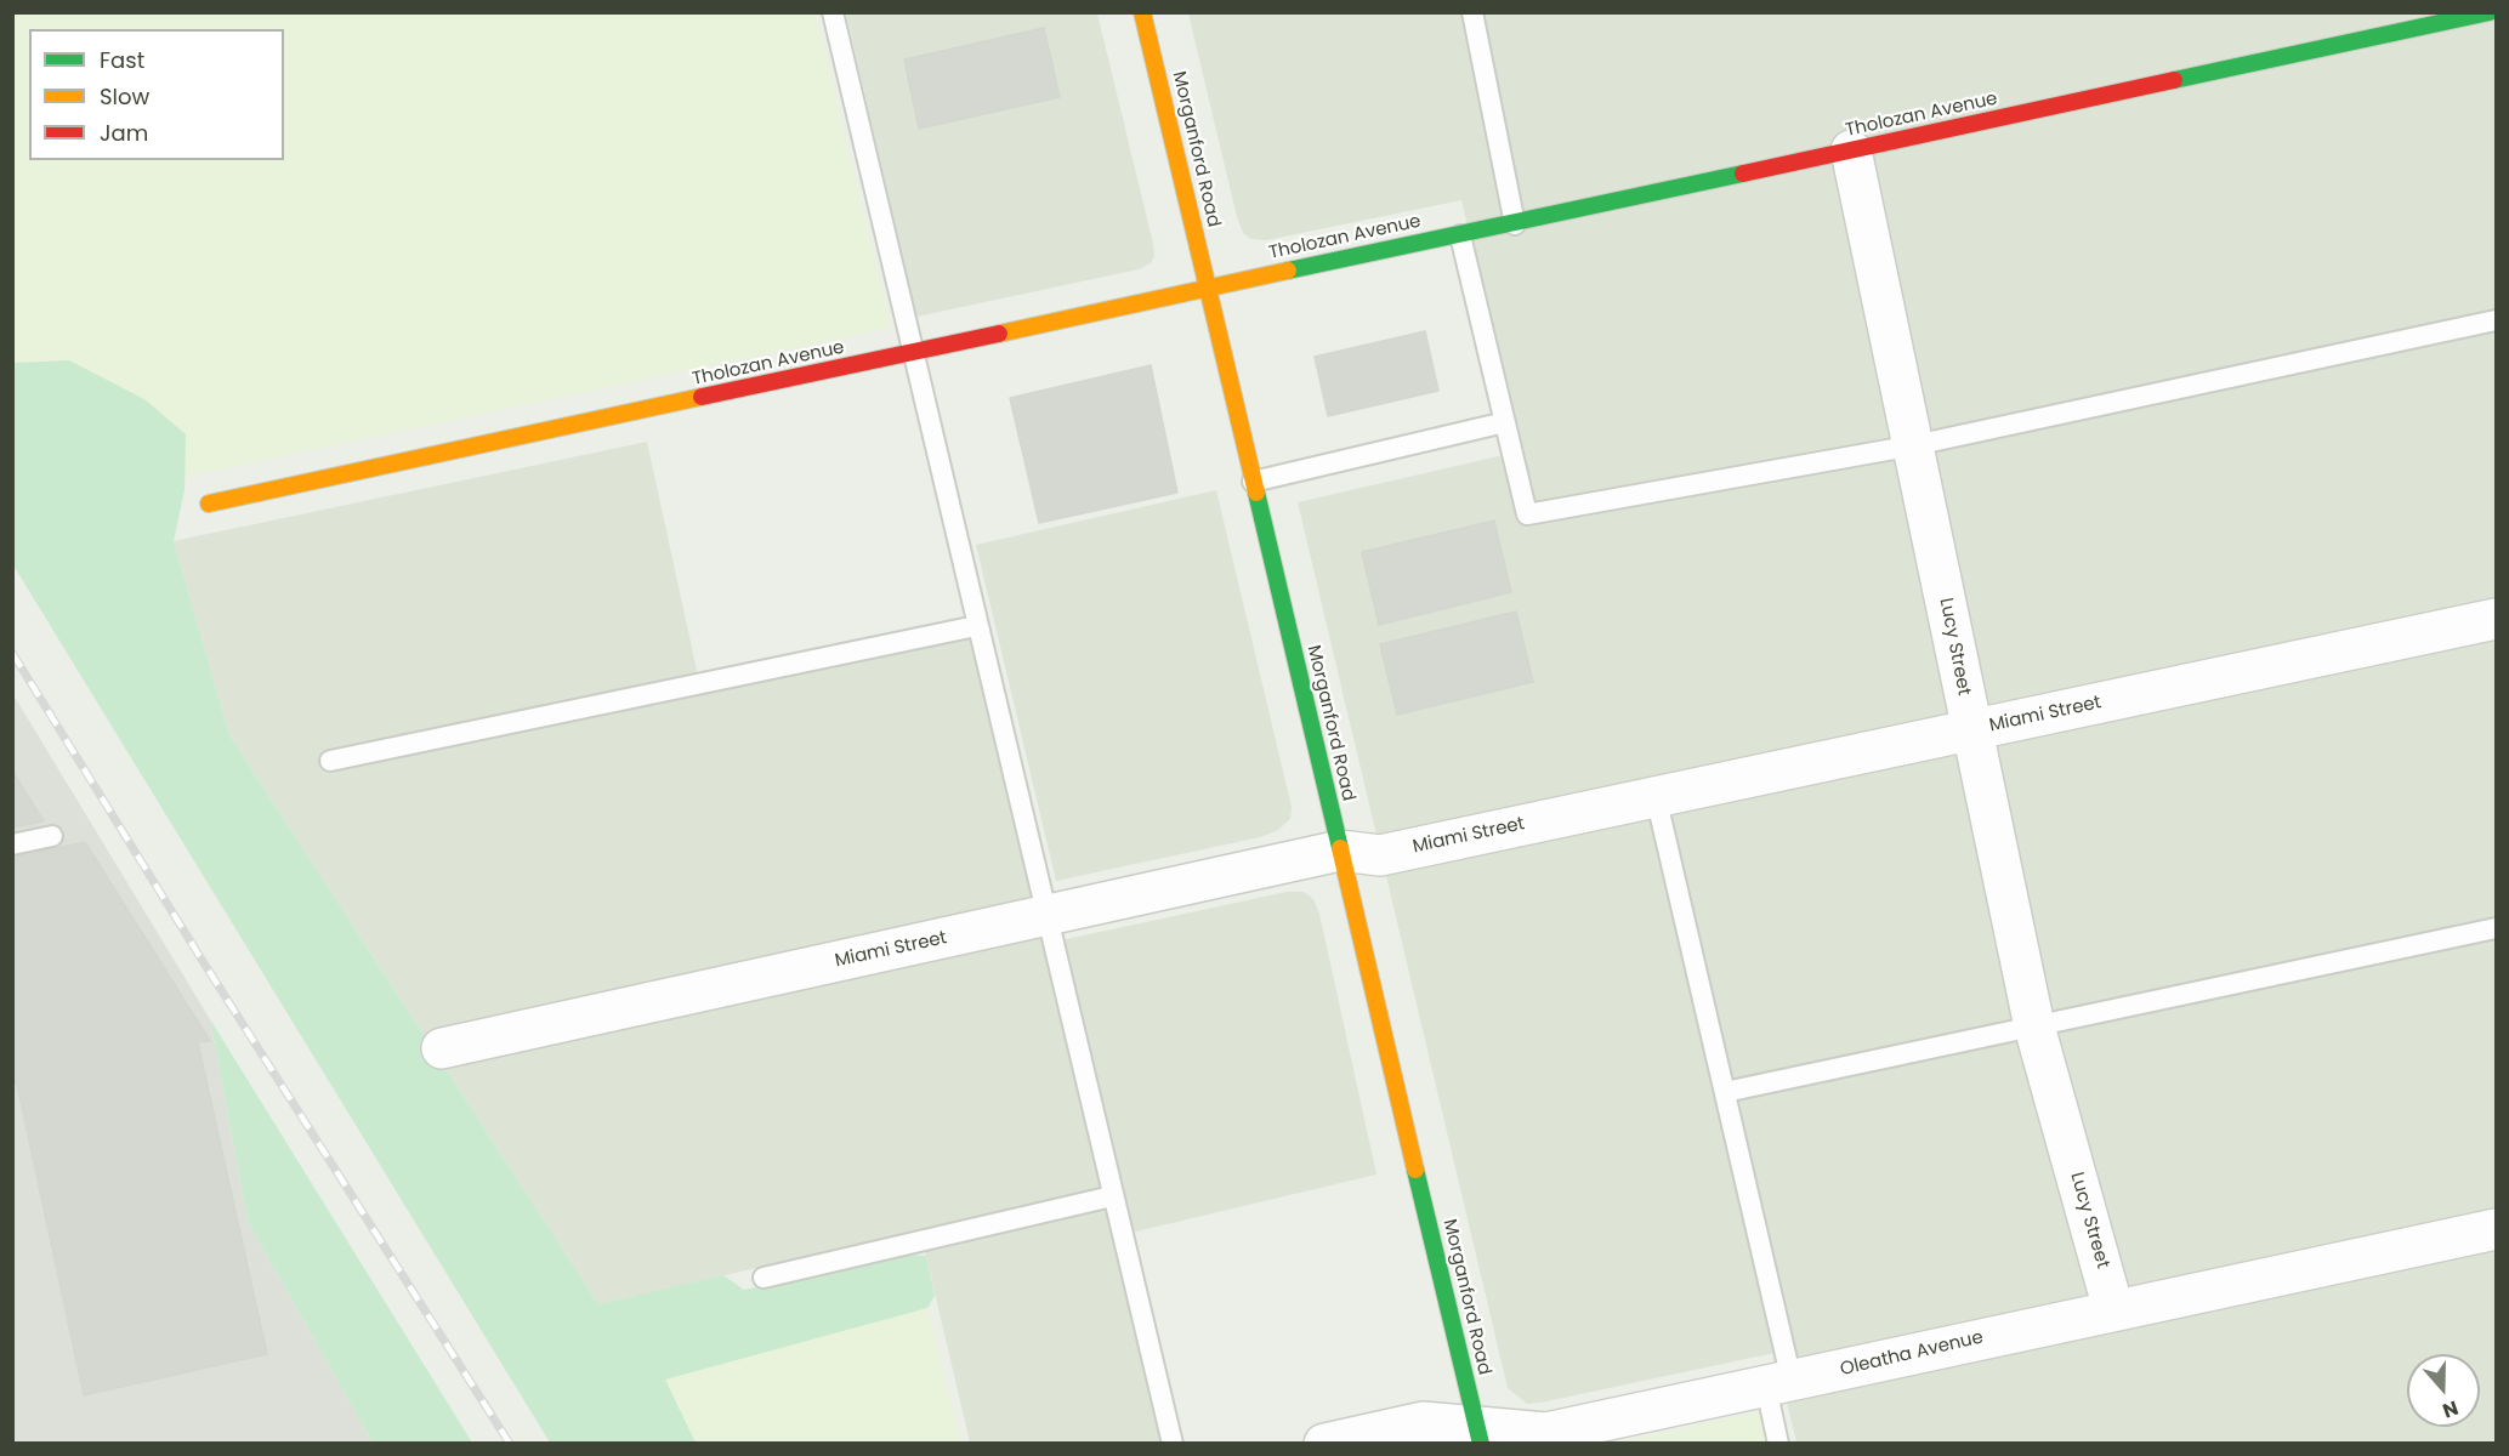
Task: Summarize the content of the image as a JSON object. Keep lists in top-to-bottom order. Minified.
{"streets":{"street":["Tholozan Avenue","Morganford Road","Lucy Street","Miami Street","Oleatha Avenue"]},"crossings":[["Tholozan Avenue","Morganford Road"],["Tholozan Avenue","Lucy Street"],["Morganford Road","Miami Street"],["Morganford Road","Oleatha Avenue"],["Lucy Street","Miami Street"],["Lucy Street","Oleatha Avenue"]],"legend":["Fast","Slow","Jam"],"north":"bottom"}
